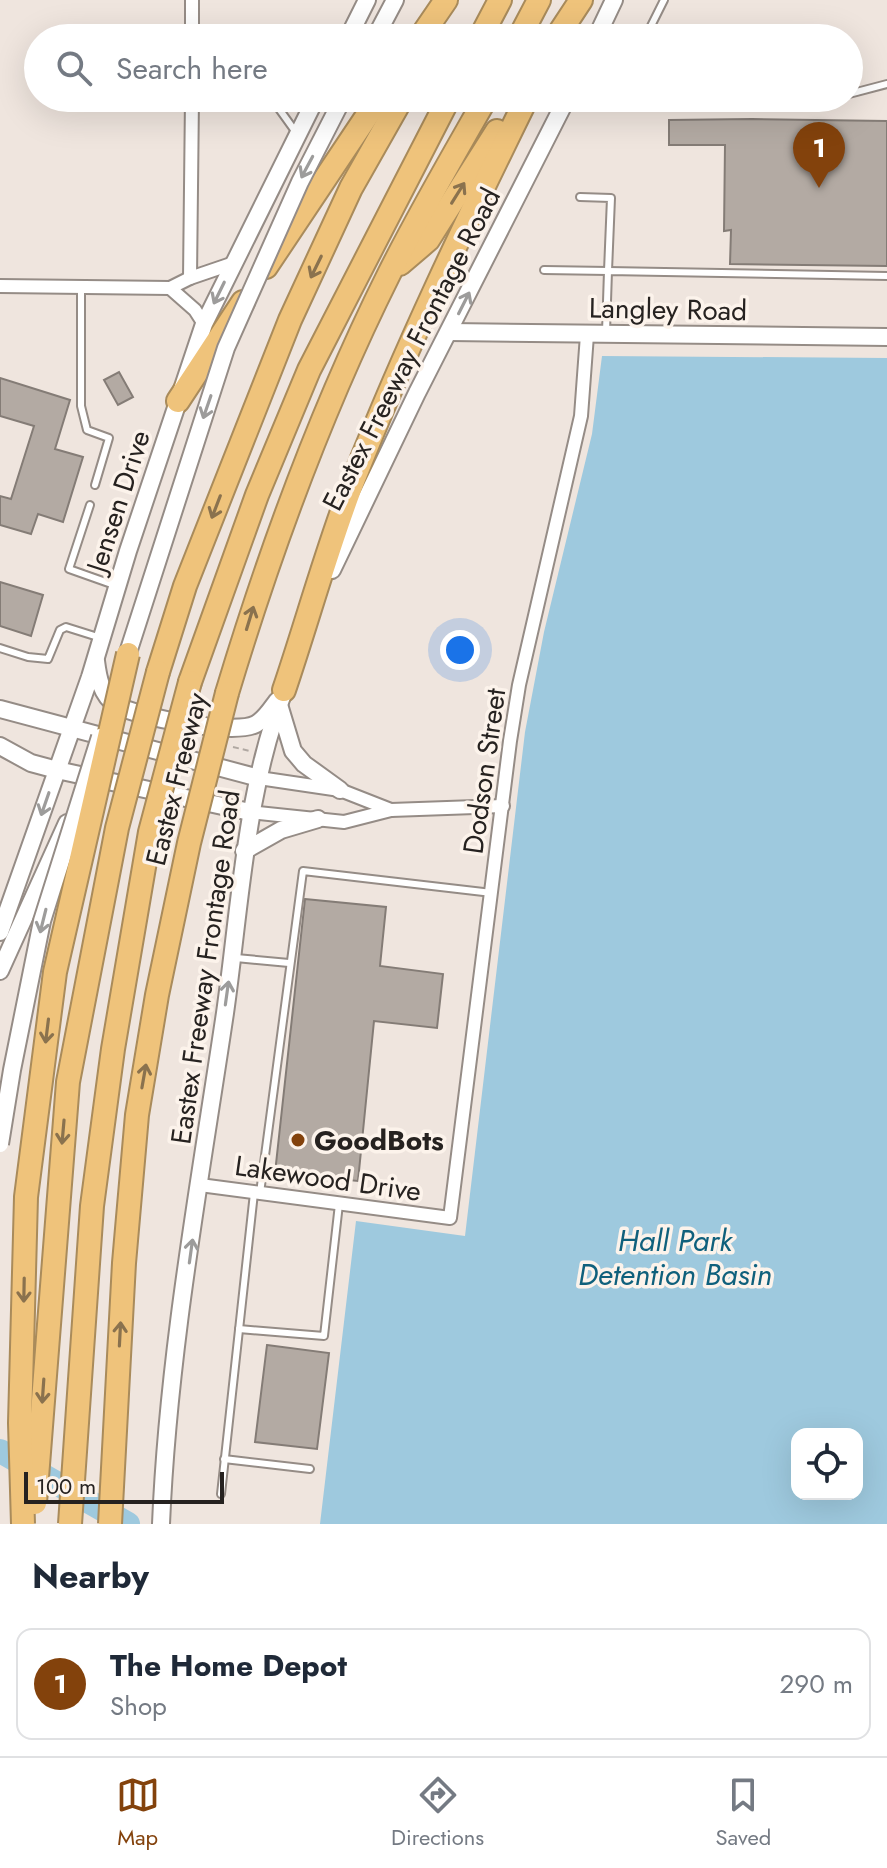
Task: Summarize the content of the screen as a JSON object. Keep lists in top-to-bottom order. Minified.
{"streets":{"highway":["Eastex Freeway"],"main road":["Langley Road","Eastex Freeway Frontage Road","Jensen Drive"],"street":["Dodson Street","Lakewood Drive"]},"crossings":[["Langley Road","Eastex Freeway Frontage Road"],["Langley Road","Dodson Street"],["Eastex Freeway Frontage Road","Lakewood Drive"],["Dodson Street","Lakewood Drive"]],"one_way":["Eastex Freeway Frontage Road"],"water":["Hall Park Detention Basin"],"places":["GoodBots"],"scale_bar":"100 m","page":{"search":"Search here","pins":"1","scale":"100 m","heading":"Nearby","list":[{"mark":"1","name":"The Home Depot","note":"Shop","value":"290 m"}],"nav":["Map","Directions","Saved"]}}
